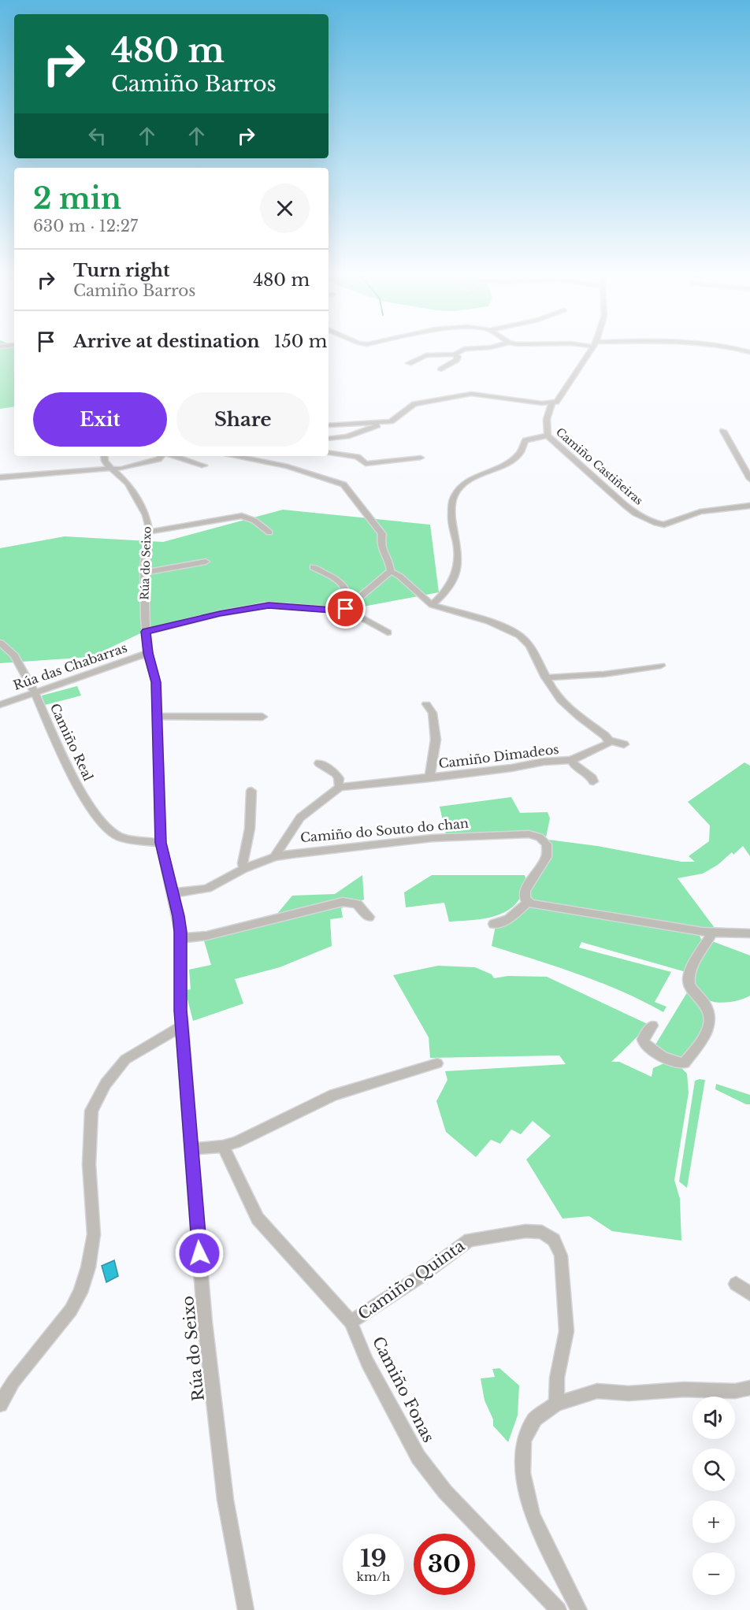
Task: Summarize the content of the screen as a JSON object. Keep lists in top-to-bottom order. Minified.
{"streets":{"street":["Camiño Castiñeiras","Rúa do Seixo","Rúa das Chabarras","Camiño Real","Camiño Dimadeos","Camiño do Souto do chan","Camiño Quinta","Camiño Fonas"]},"crossings":[["Rúa do Seixo","Rúa das Chabarras"],["Rúa do Seixo","Camiño Real"],["Rúa do Seixo","Camiño do Souto do chan"],["Rúa das Chabarras","Camiño Real"],["Camiño Quinta","Camiño Fonas"]],"page":{"turn":["480 m","Camiño Barros"],"heading":["2 min","630 m · 12:27"],"list":[{"name":"Turn right","note":"Camiño Barros","value":"480 m"},{"name":"Arrive at destination","value":"150 m"}],"buttons":["Exit","Share"],"map_buttons":["+","−"],"speed":"19 km/h","limit":"30"}}
